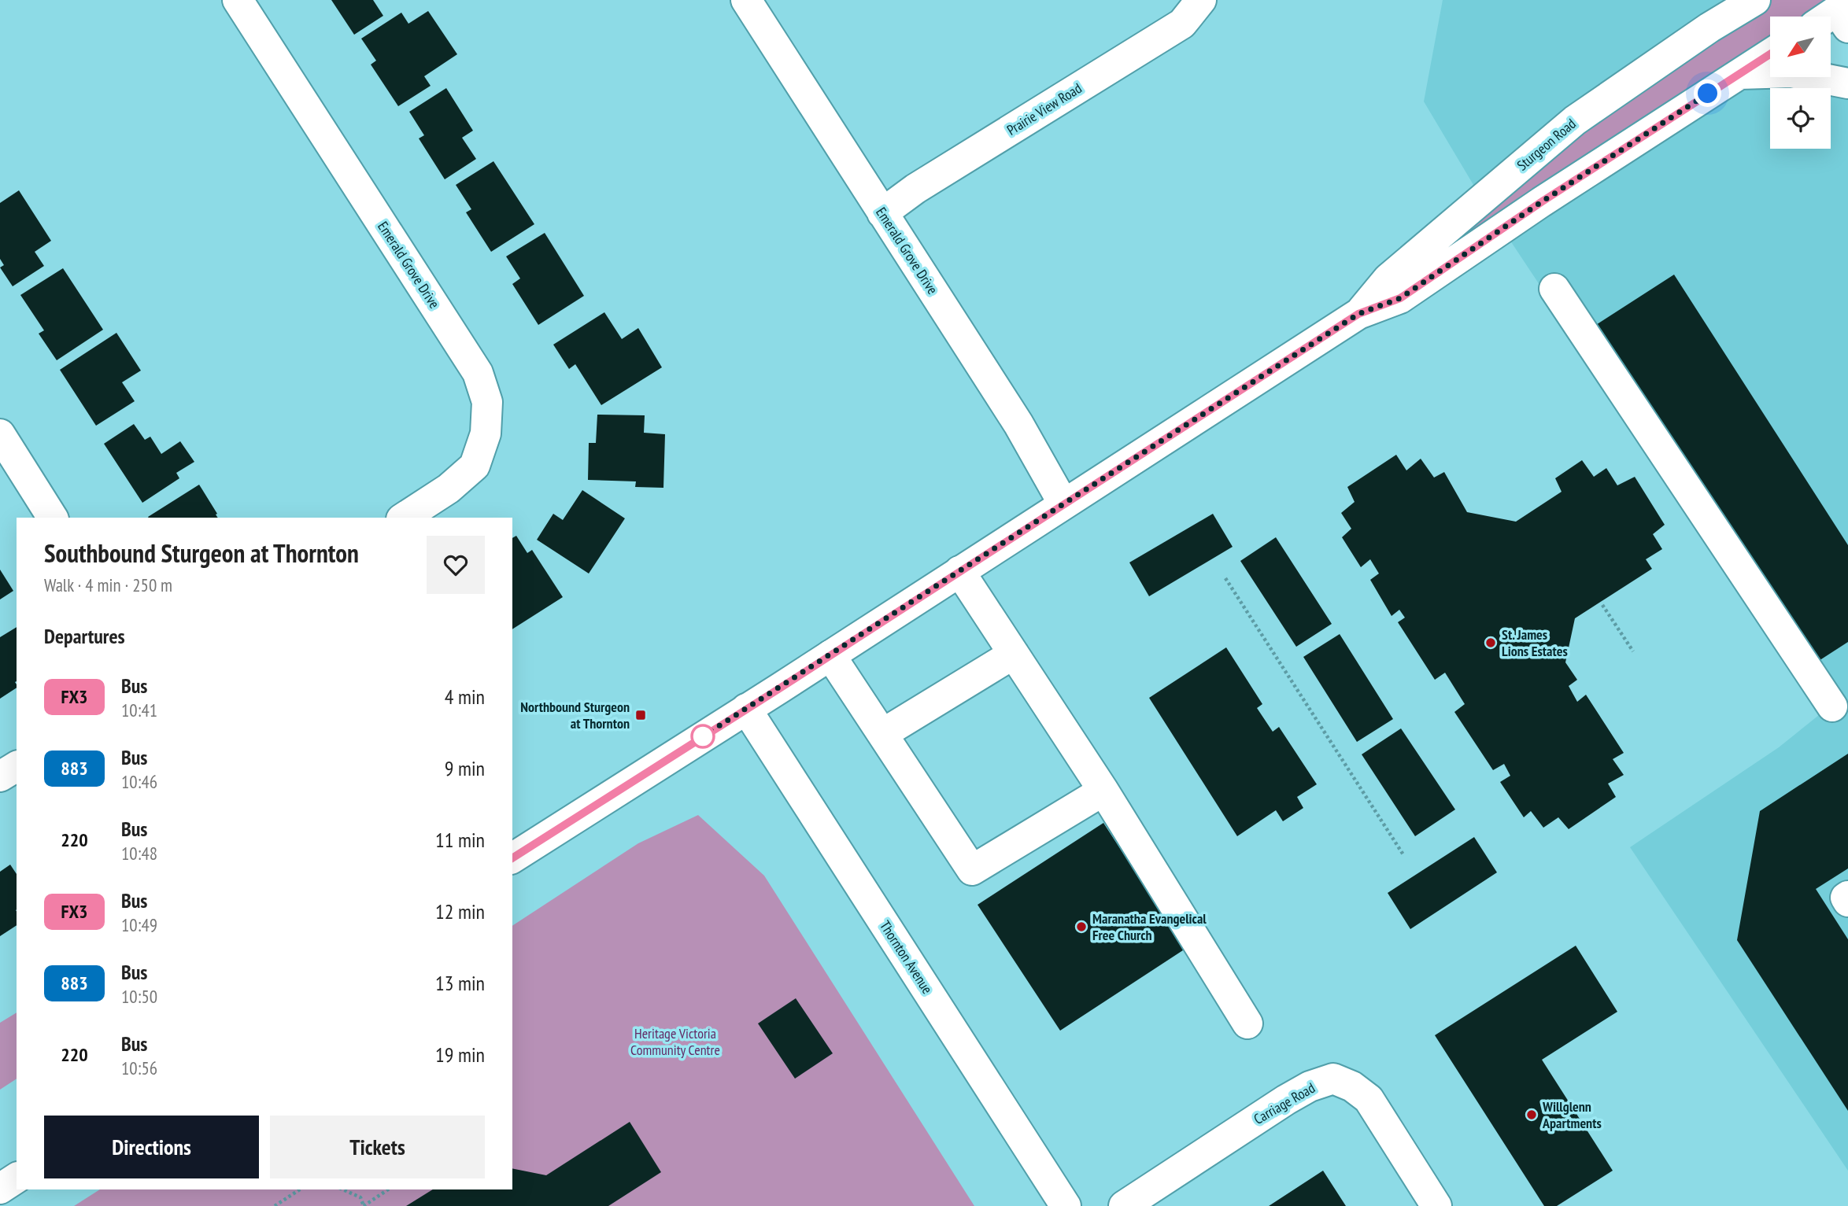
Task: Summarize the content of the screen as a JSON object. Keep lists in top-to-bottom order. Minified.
{"streets":{"street":["Prairie View Road","Sturgeon Road","Emerald Grove Drive","Thornton Avenue","Carriage Road"]},"crossings":[["Prairie View Road","Emerald Grove Drive"],["Sturgeon Road","Emerald Grove Drive"],["Sturgeon Road","Thornton Avenue"]],"parks":["Heritage Victoria Community Centre"],"places":{"other":["St. James Lions Estates","Maranatha Evangelical Free Church","Willglenn Apartments"],"transit":["Northbound Sturgeon at Thornton"]},"lines":["bus line FX3"],"north":"bottom left","page":{"heading":[["Southbound Sturgeon at Thornton","Walk · 4 min · 250 m"],"Departures"],"list":[{"mark":"FX3","name":"Bus","note":"10:41","value":"4 min"},{"mark":"883","name":"Bus","note":"10:46","value":"9 min"},{"mark":"220","name":"Bus","note":"10:48","value":"11 min"},{"mark":"FX3","name":"Bus","note":"10:49","value":"12 min"},{"mark":"883","name":"Bus","note":"10:50","value":"13 min"},{"mark":"220","name":"Bus","note":"10:56","value":"19 min"}],"buttons":["Directions","Tickets"]}}
